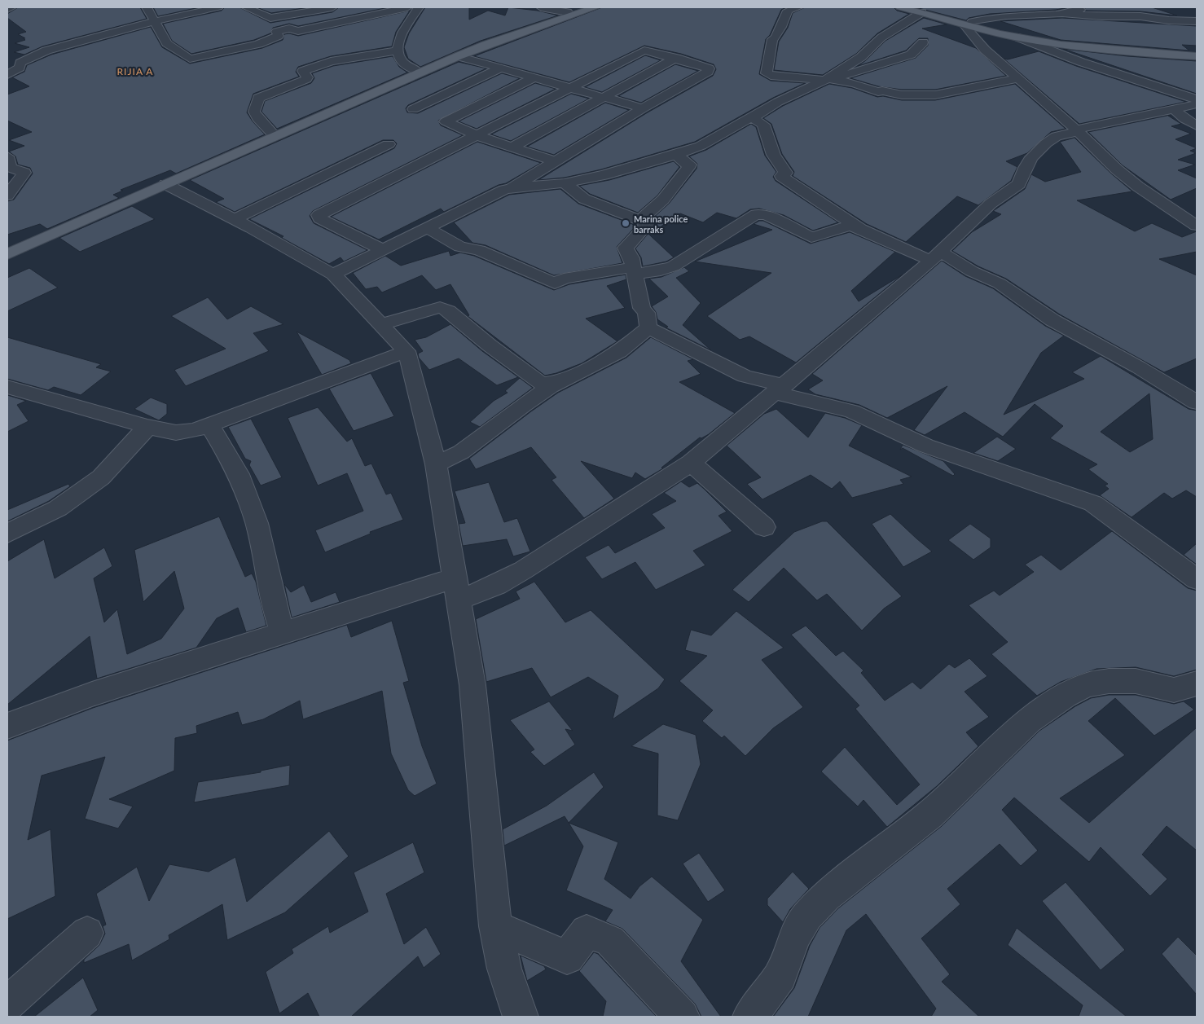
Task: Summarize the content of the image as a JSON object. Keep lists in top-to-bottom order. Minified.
{"districts":["RIJIA A"],"places":["Marina police barraks"]}
